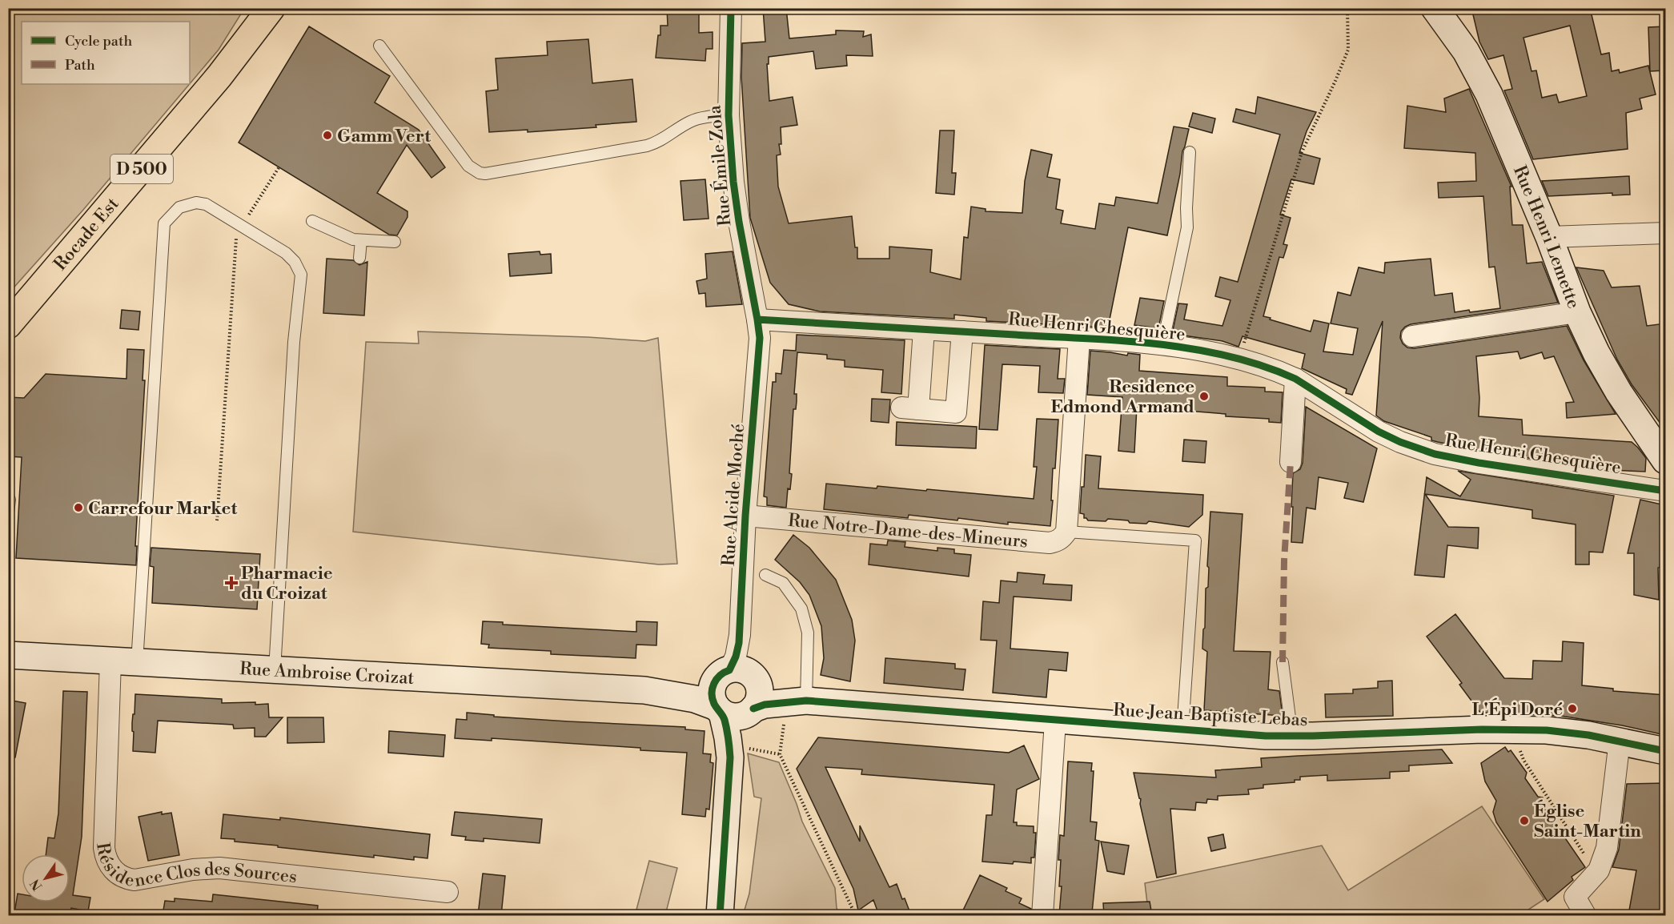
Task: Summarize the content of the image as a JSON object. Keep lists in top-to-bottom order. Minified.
{"streets":{"main road":["D 500","Rocade Est"],"street":["Rue Émile Zola","Rue Henri Lemette","Rue Henri Ghesquière","Rue Alcide Moché","Rue Notre-Dame-des-Mineurs","Rue Ambroise Croizat","Rue Jean-Baptiste Lebas","Résidence Clos des Sources"]},"crossings":[["Rue Émile Zola","Rue Henri Ghesquière"],["Rue Émile Zola","Rue Alcide Moché"],["Rue Henri Ghesquière","Rue Alcide Moché"],["Rue Alcide Moché","Rue Notre-Dame-des-Mineurs"],["Rue Alcide Moché","Rue Ambroise Croizat"],["Rue Alcide Moché","Rue Jean-Baptiste Lebas"],["Rue Ambroise Croizat","Rue Jean-Baptiste Lebas"],["Rue Ambroise Croizat","Résidence Clos des Sources"]],"places":{"other":["Gamm Vert","Residence Edmond Armand","Carrefour Market","L'Épi Doré","Église Saint-Martin"],"health":["Pharmacie du Croizat"]},"legend":["Cycle path","Path"],"north":"bottom left"}
